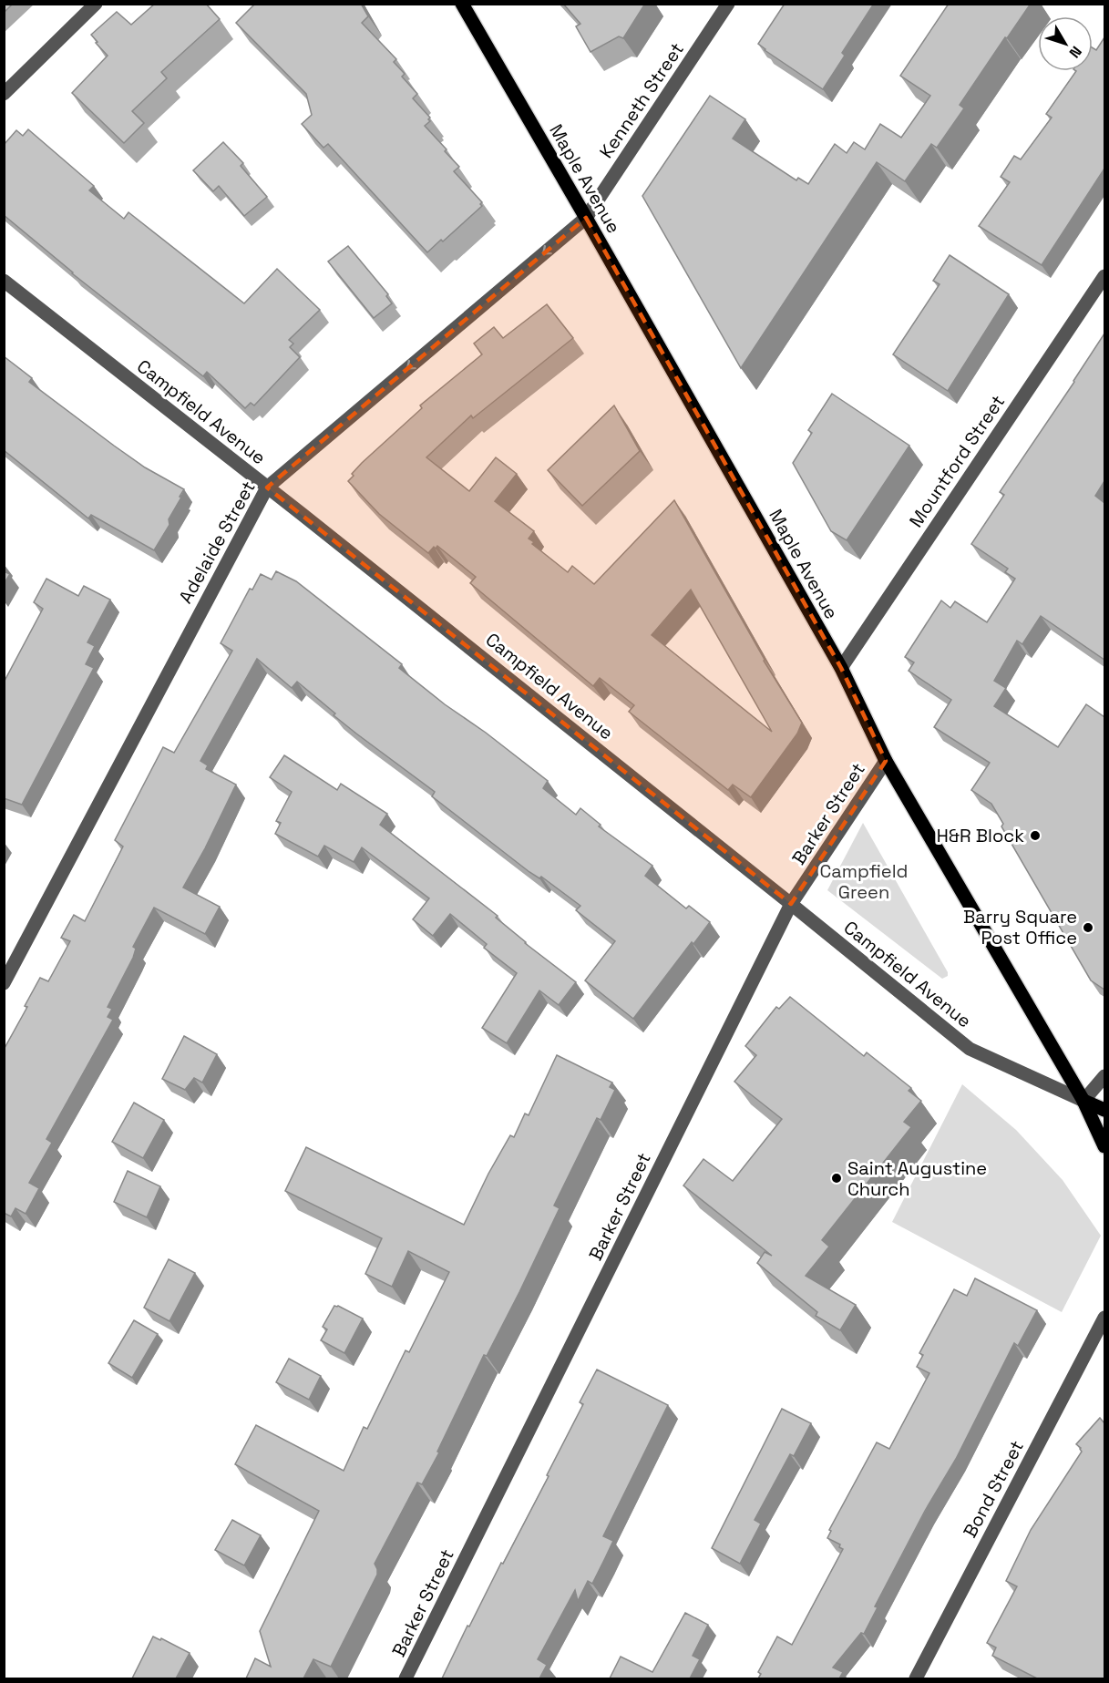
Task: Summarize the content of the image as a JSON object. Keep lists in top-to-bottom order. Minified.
{"streets":{"main road":["Maple Avenue"],"street":["Kenneth Street","Campfield Avenue","Mountford Street","Adelaide Street","Barker Street","Bond Street"]},"crossings":[["Kenneth Street","Maple Avenue"],["Kenneth Street","Adelaide Street"],["Maple Avenue","Campfield Avenue"],["Maple Avenue","Mountford Street"],["Maple Avenue","Adelaide Street"],["Maple Avenue","Barker Street"],["Campfield Avenue","Adelaide Street"],["Campfield Avenue","Barker Street"]],"one_way":["Adelaide Street"],"parks":["Campfield Green"],"places":["H&R Block","Barry Square Post Office","Saint Augustine Church"],"north":"bottom right"}
